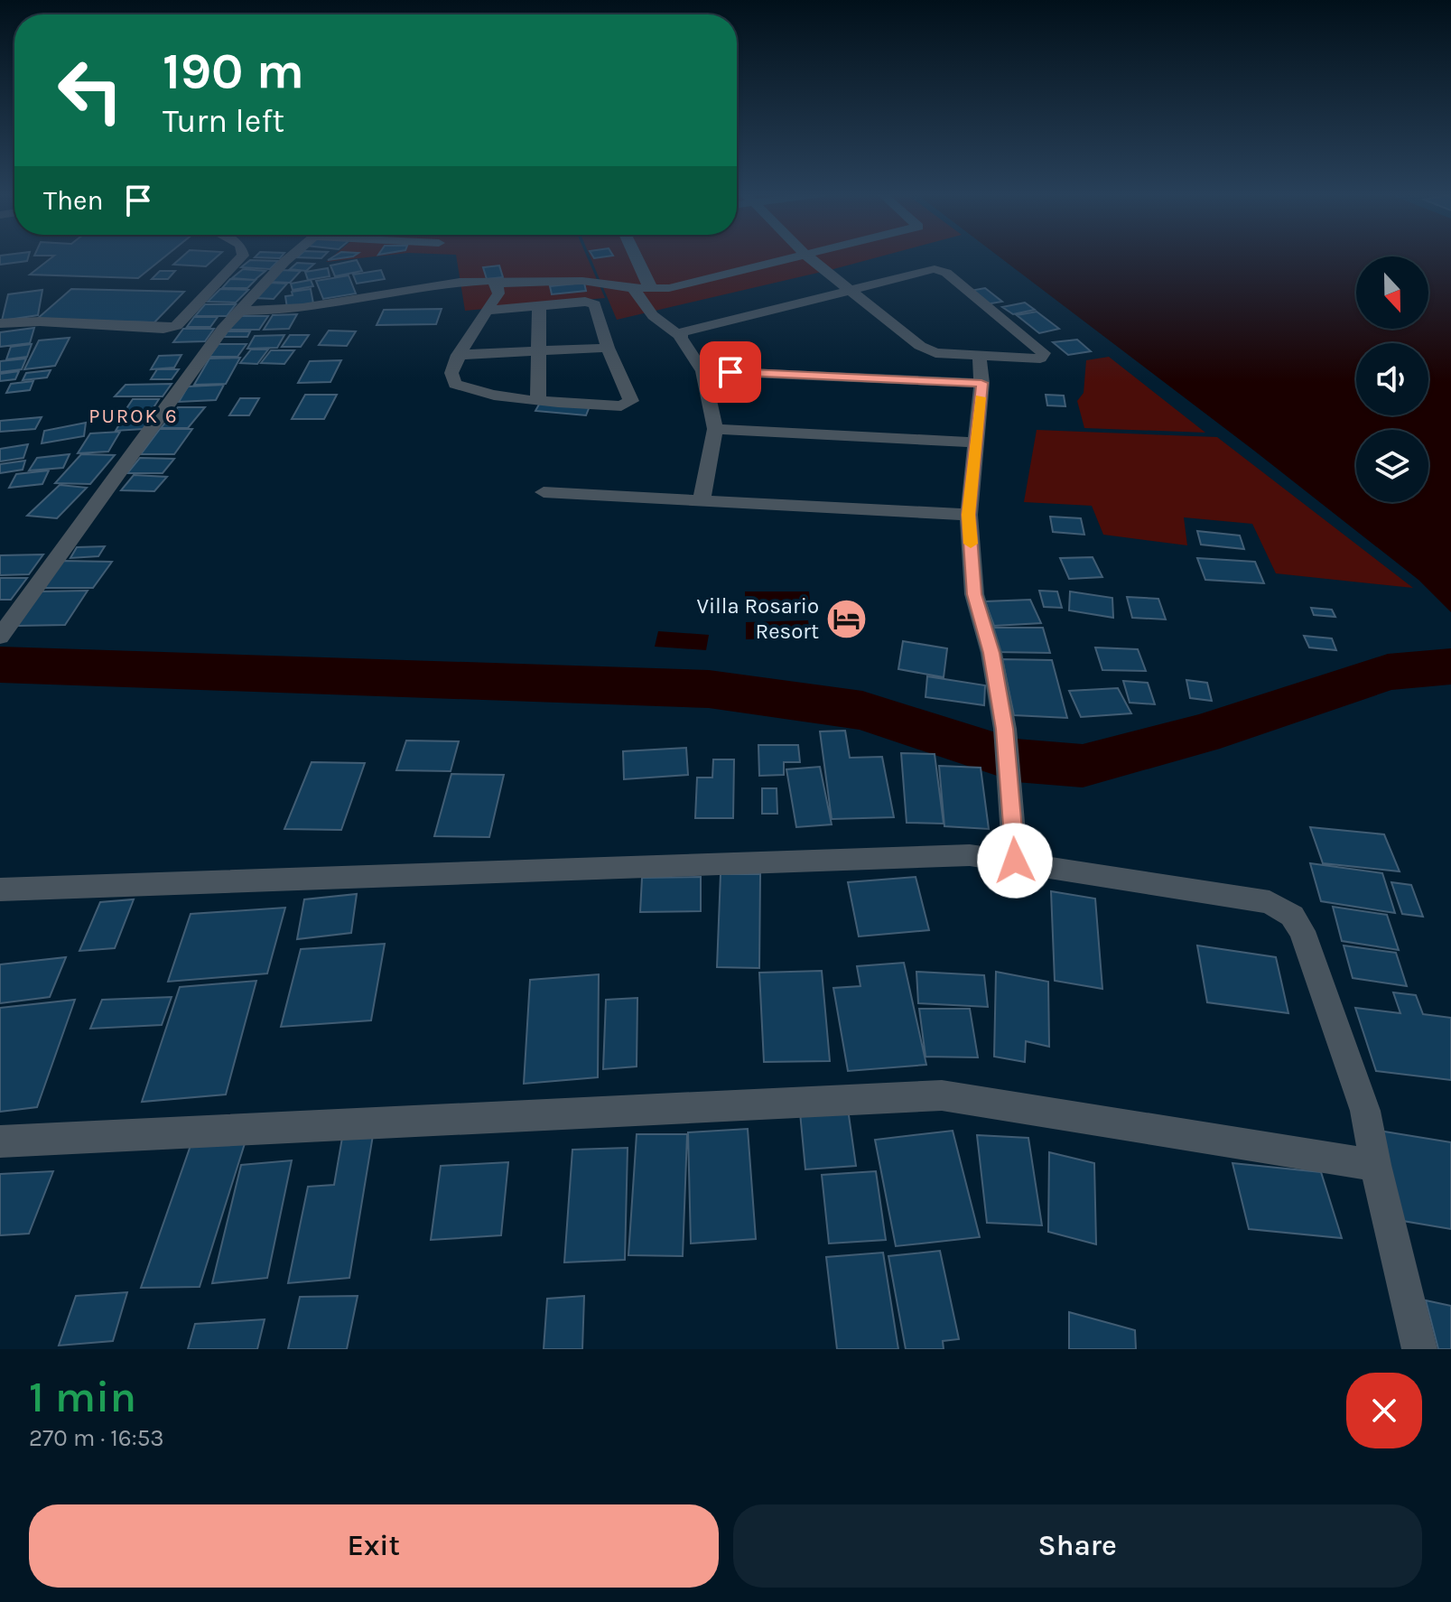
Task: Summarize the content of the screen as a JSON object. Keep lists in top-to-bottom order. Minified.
{"districts":["PUROK 6"],"places":{"hotel":["Villa Rosario Resort"]},"north":"bottom","page":{"turn":["190 m","Turn left"],"then":"Then","heading":["1 min","270 m · 16:53"],"buttons":["Exit","Share"]}}
